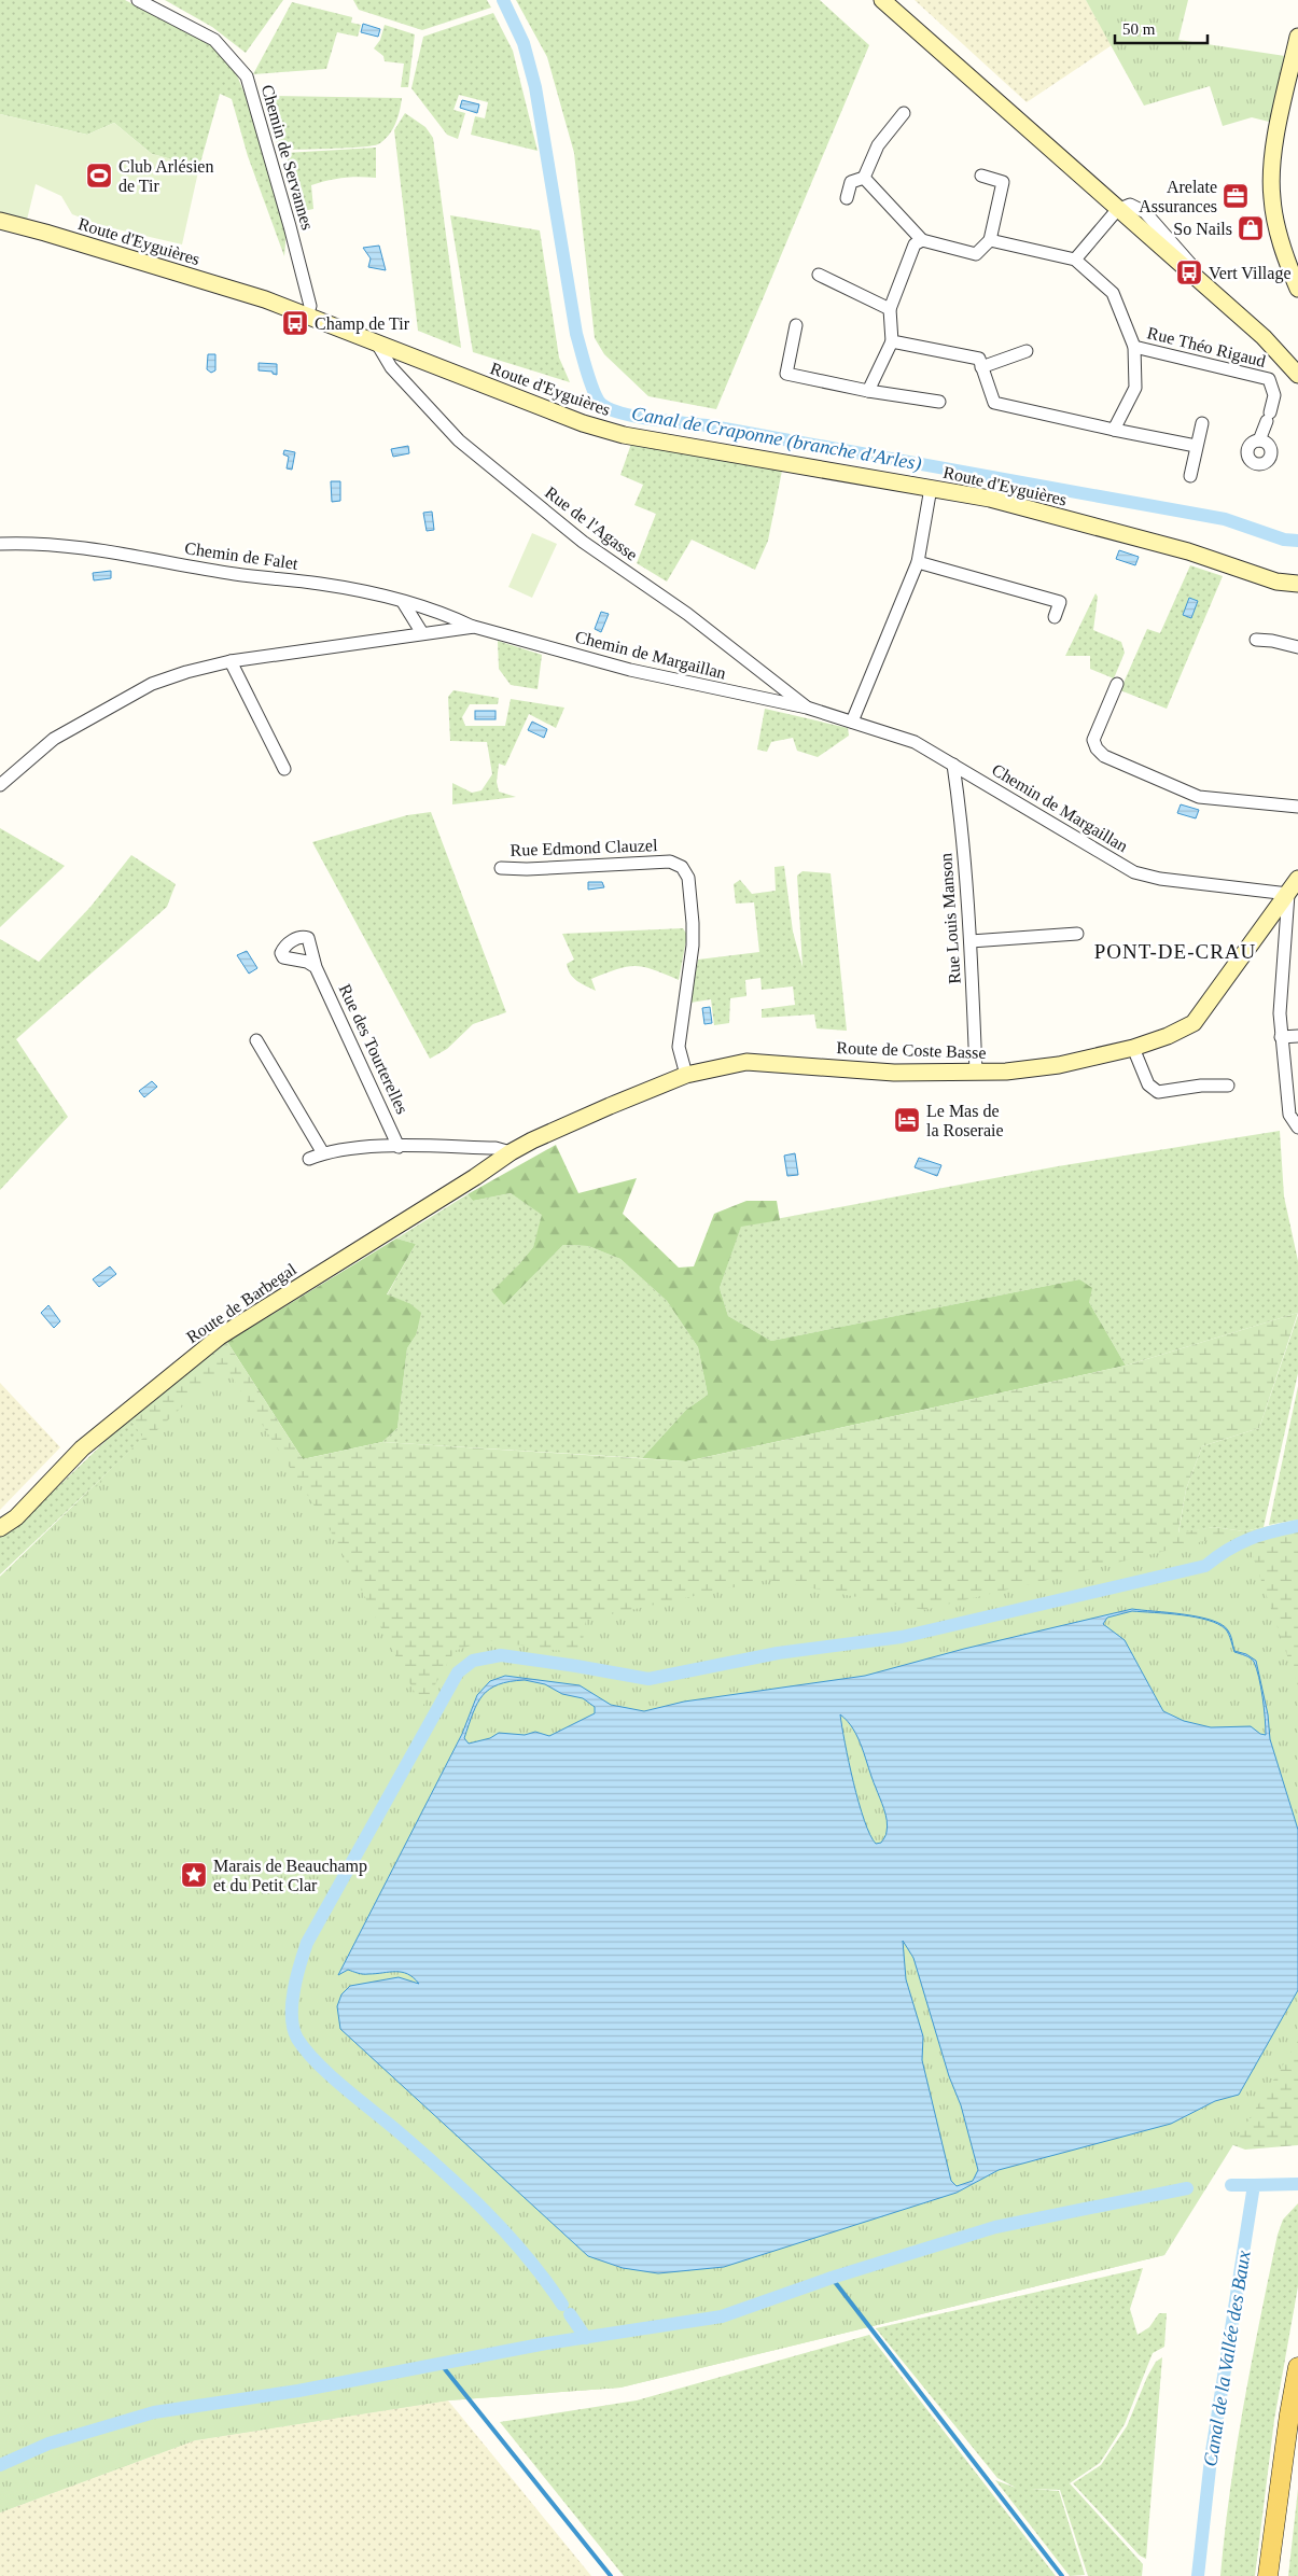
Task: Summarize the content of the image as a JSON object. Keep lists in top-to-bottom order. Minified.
{"streets":{"main road":["Route d'Eyguières","Route de Coste Basse","Route de Barbegal"],"street":["Chemin de Servannes","Rue Théo Rigaud","Rue de l'Agasse","Chemin de Falet","Chemin de Margaillan","Rue Edmond Clauzel","Rue Louis Manson","Rue des Tourterelles"]},"crossings":[["Chemin de Servannes","Route d'Eyguières"],["Route d'Eyguières","Rue de l'Agasse"],["Rue de l'Agasse","Chemin de Margaillan"],["Chemin de Falet","Chemin de Margaillan"],["Chemin de Margaillan","Rue Louis Manson"],["Chemin de Margaillan","Route de Coste Basse"],["Rue Edmond Clauzel","Route de Coste Basse"],["Rue Louis Manson","Route de Coste Basse"],["Route de Coste Basse","Route de Barbegal"]],"districts":["PONT-DE-CRAU"],"water":["Canal de Craponne (branche d'Arles)","Canal de la Vallée des Baux"],"places":{"sports":["Club Arlésien de Tir"],"office":["Arelate Assurances"],"shop":["So Nails"],"bus stop":["Vert Village","Champ de Tir"],"hotel":["Le Mas de la Roseraie"],"place":["Marais de Beauchamp et du Petit Clar"]},"scale_bar":"50 m"}
